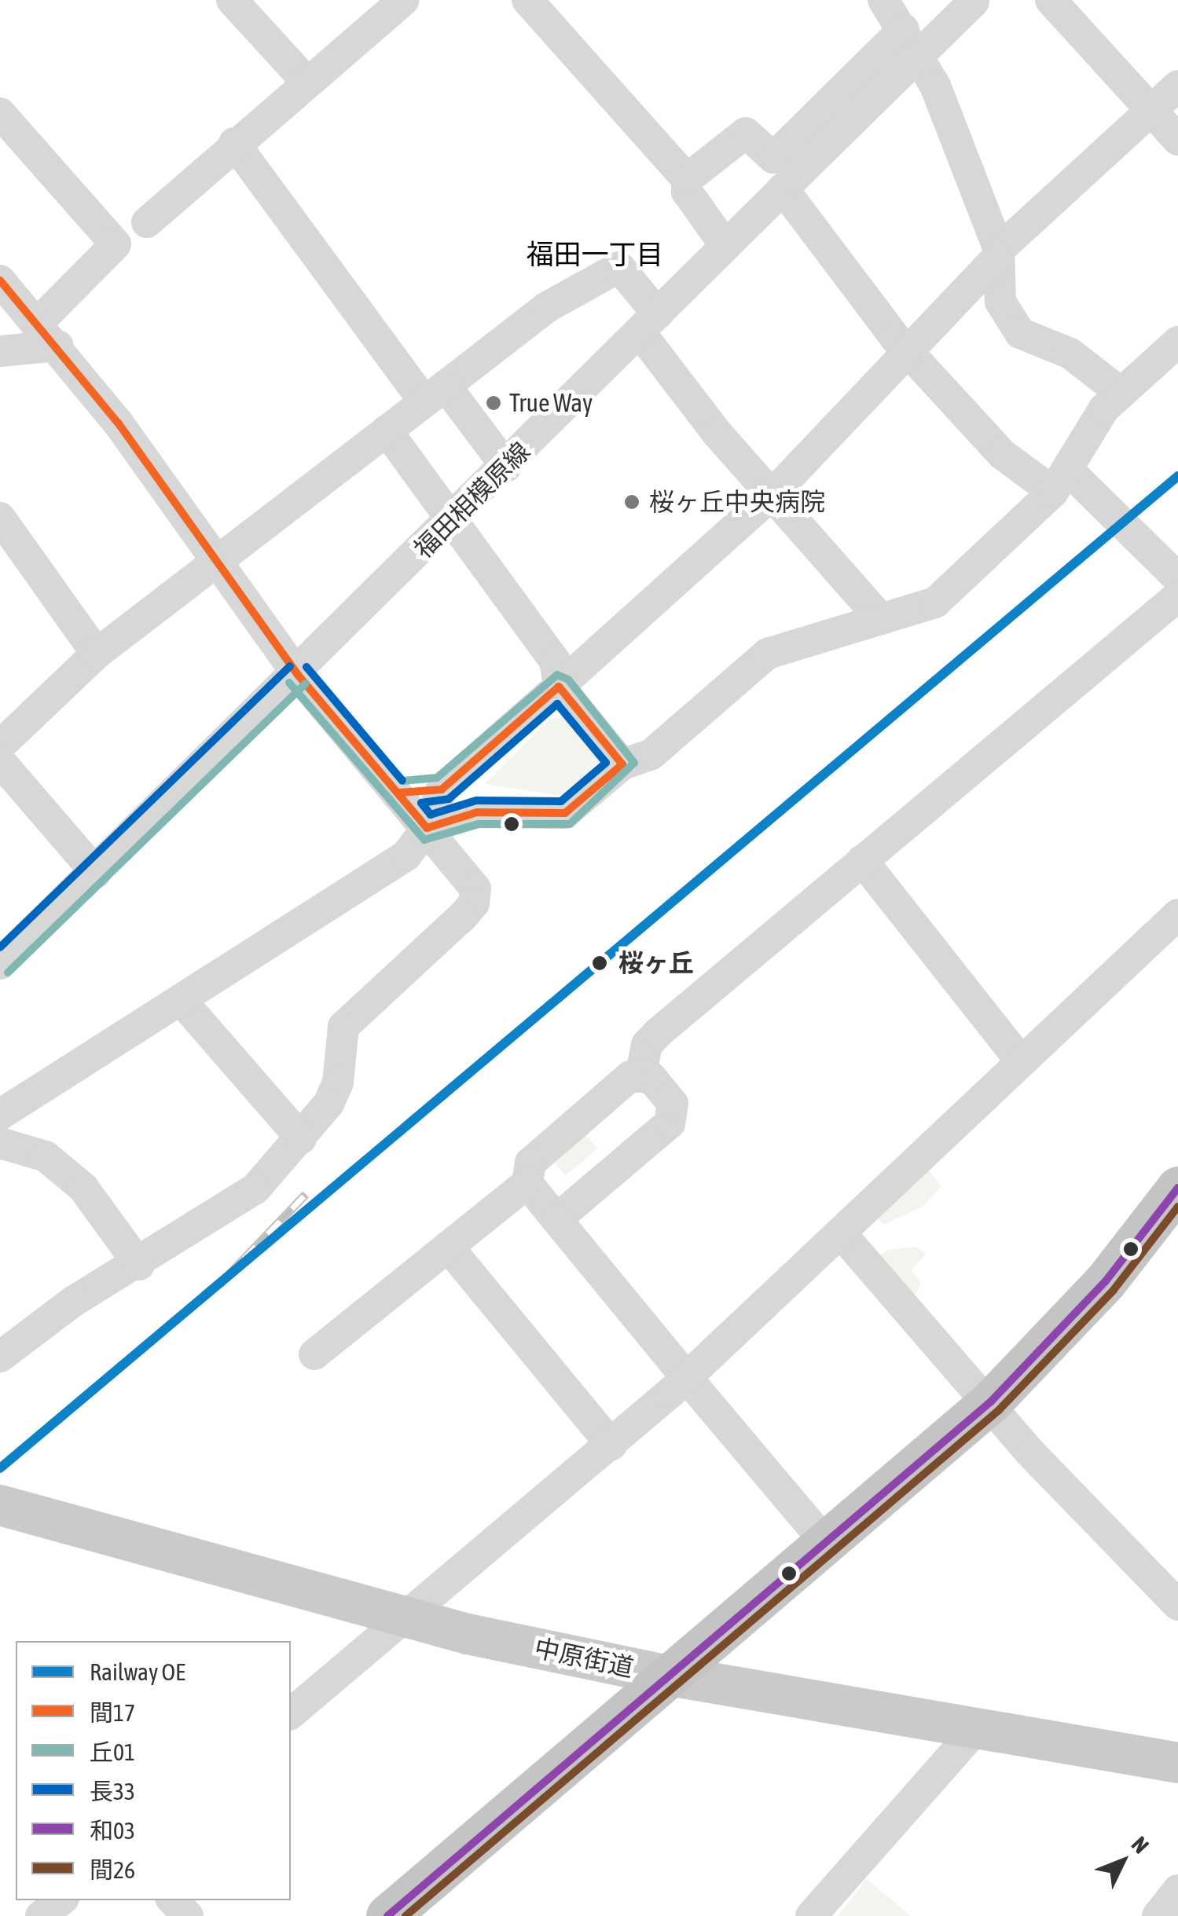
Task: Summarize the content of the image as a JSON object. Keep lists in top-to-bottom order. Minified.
{"streets":{"main road":["中原街道"],"street":["福田相模原線"]},"districts":["福田一丁目"],"places":["True Way","桜ヶ丘中央病院","桜ヶ丘"],"lines":["transit line 間17","rail line OE","transit line 長33","transit line 丘01","transit line 和03","transit line 間26"],"legend":["Railway OE","間17","丘01","長33","和03","間26"],"north":"top right"}
